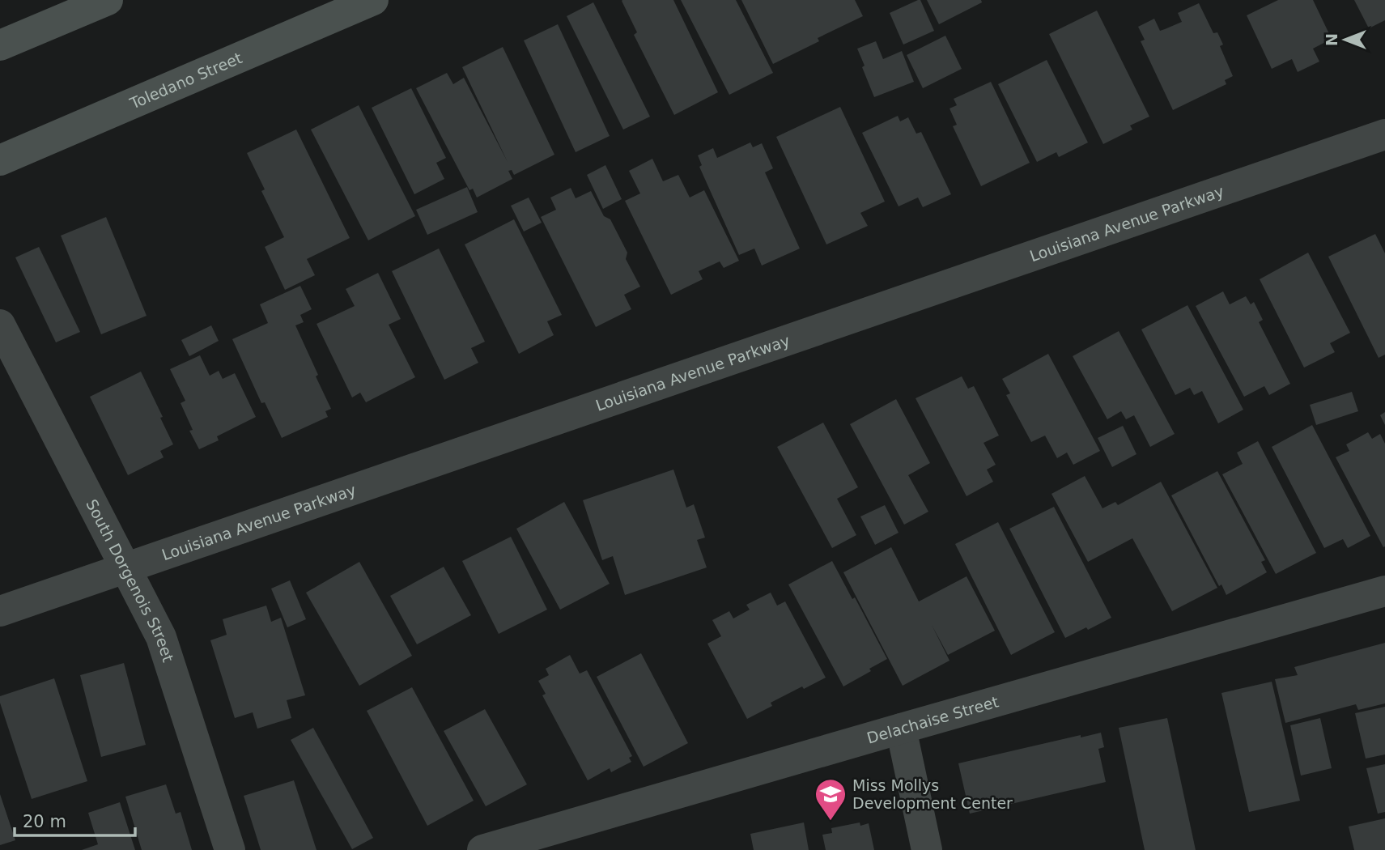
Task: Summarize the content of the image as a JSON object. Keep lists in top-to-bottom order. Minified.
{"streets":{"street":["Toledano Street","Louisiana Avenue Parkway","South Dorgenois Street","Delachaise Street"]},"crossings":[["Louisiana Avenue Parkway","South Dorgenois Street"]],"places":{"school or university":["Miss Mollys Development Center"]},"scale_bar":"20 m","north":"left"}
